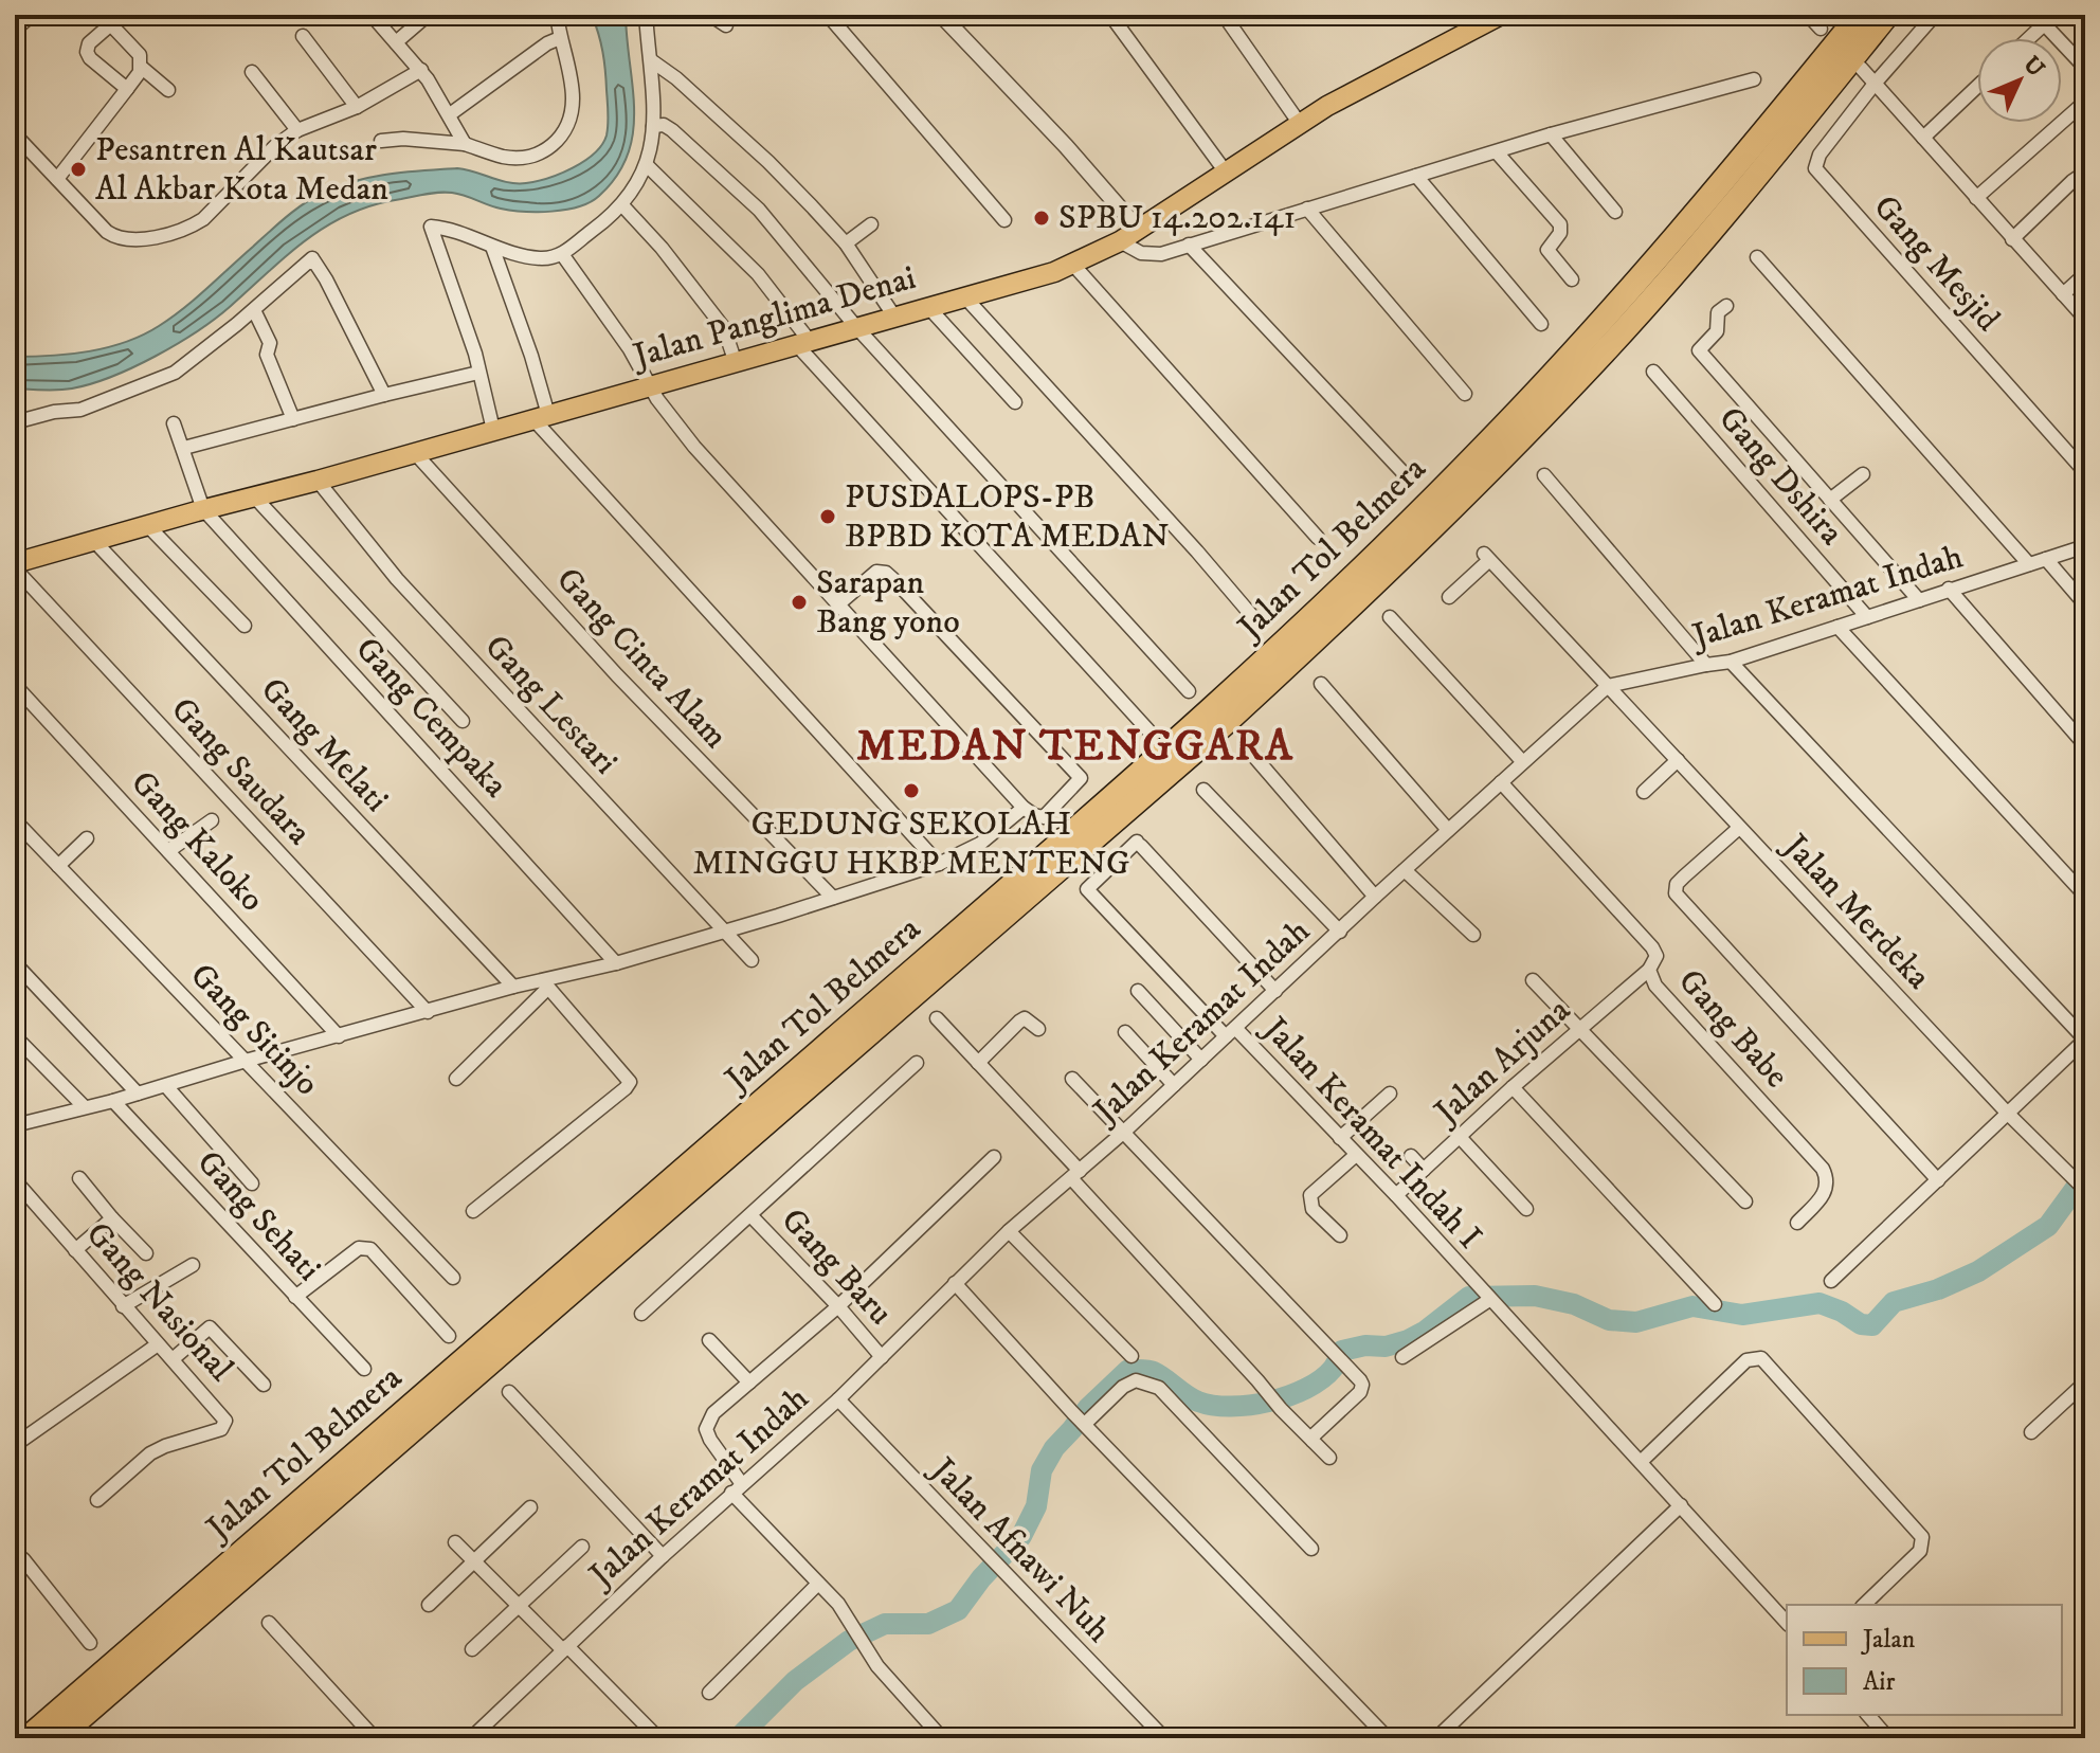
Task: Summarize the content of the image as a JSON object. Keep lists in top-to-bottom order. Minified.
{"streets":{"highway":["Jalan Tol Belmera"],"main road":["Jalan Panglima Denai"],"street":["Gang Mesjid","Gang Dshira","Jalan Keramat Indah","Gang Cinta Alam","Gang Lestari","Gang Cempaka","Gang Melati","Gang Saudara","Gang Kaloko","Jalan Merdeka","Gang Babe","Gang Sitinjo","Jalan Arjuna","Jalan Keramat Indah I","Gang Sehati","Gang Baru","Gang Nasional","Jalan Afnawi Nuh"]},"crossings":[["Jalan Panglima Denai","Gang Cinta Alam"],["Jalan Panglima Denai","Gang Lestari"],["Jalan Panglima Denai","Gang Cempaka"],["Jalan Panglima Denai","Gang Melati"],["Jalan Panglima Denai","Gang Saudara"],["Gang Dshira","Jalan Keramat Indah"],["Jalan Keramat Indah","Jalan Merdeka"],["Jalan Keramat Indah","Gang Babe"],["Jalan Keramat Indah","Jalan Keramat Indah I"],["Jalan Keramat Indah","Gang Baru"],["Jalan Keramat Indah","Jalan Afnawi Nuh"],["Gang Babe","Jalan Arjuna"],["Jalan Arjuna","Jalan Keramat Indah I"]],"districts":["MEDAN TENGGARA"],"places":["Pesantren Al Kautsar Al Akbar Kota Medan","SPBU 14.202.141","PUSDALOPS-PB BPBD KOTA MEDAN","Sarapan Bang yono","GEDUNG SEKOLAH MINGGU HKBP MENTENG"],"legend":["Jalan","Air"],"north":"top right"}
